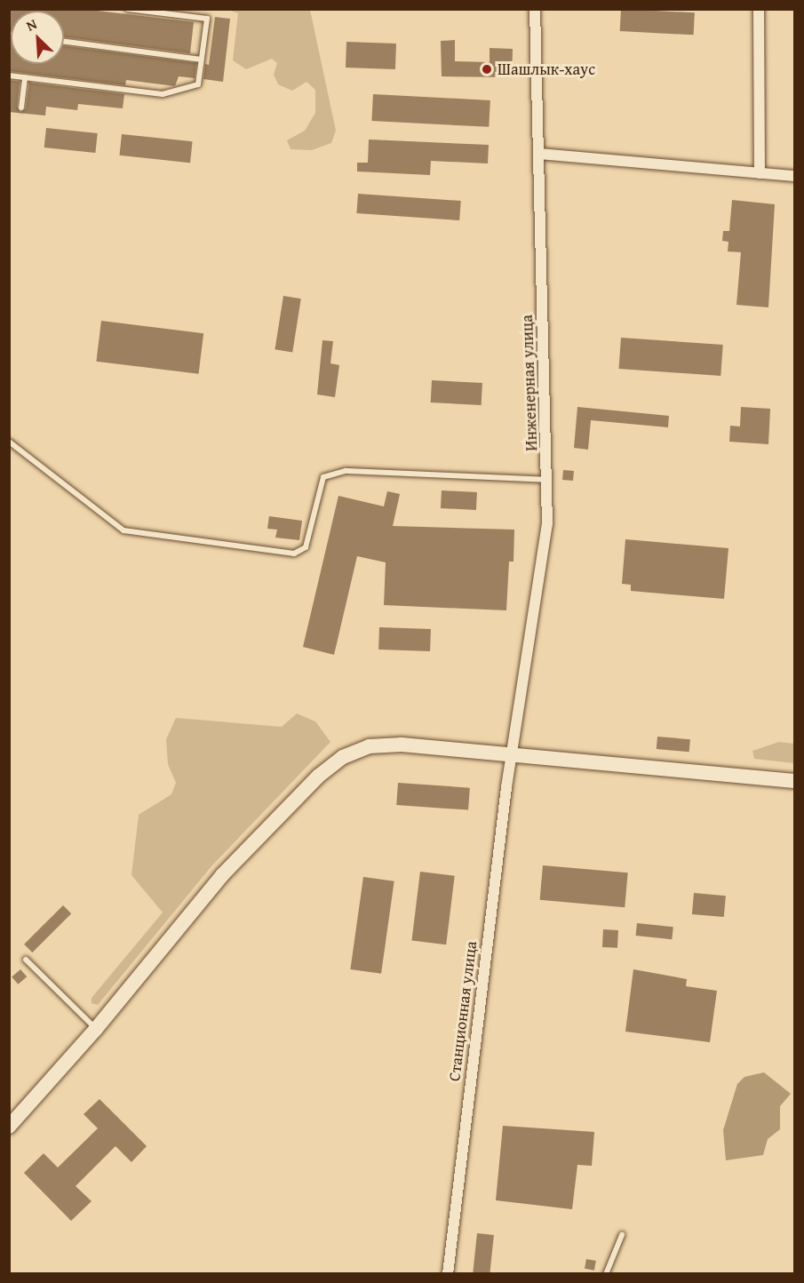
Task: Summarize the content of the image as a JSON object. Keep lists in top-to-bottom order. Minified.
{"streets":{"street":["Инженерная улица","Станционная улица"]},"crossings":[["Инженерная улица","Станционная улица"]],"places":["Шашлык-хаус"],"north":"top left"}
